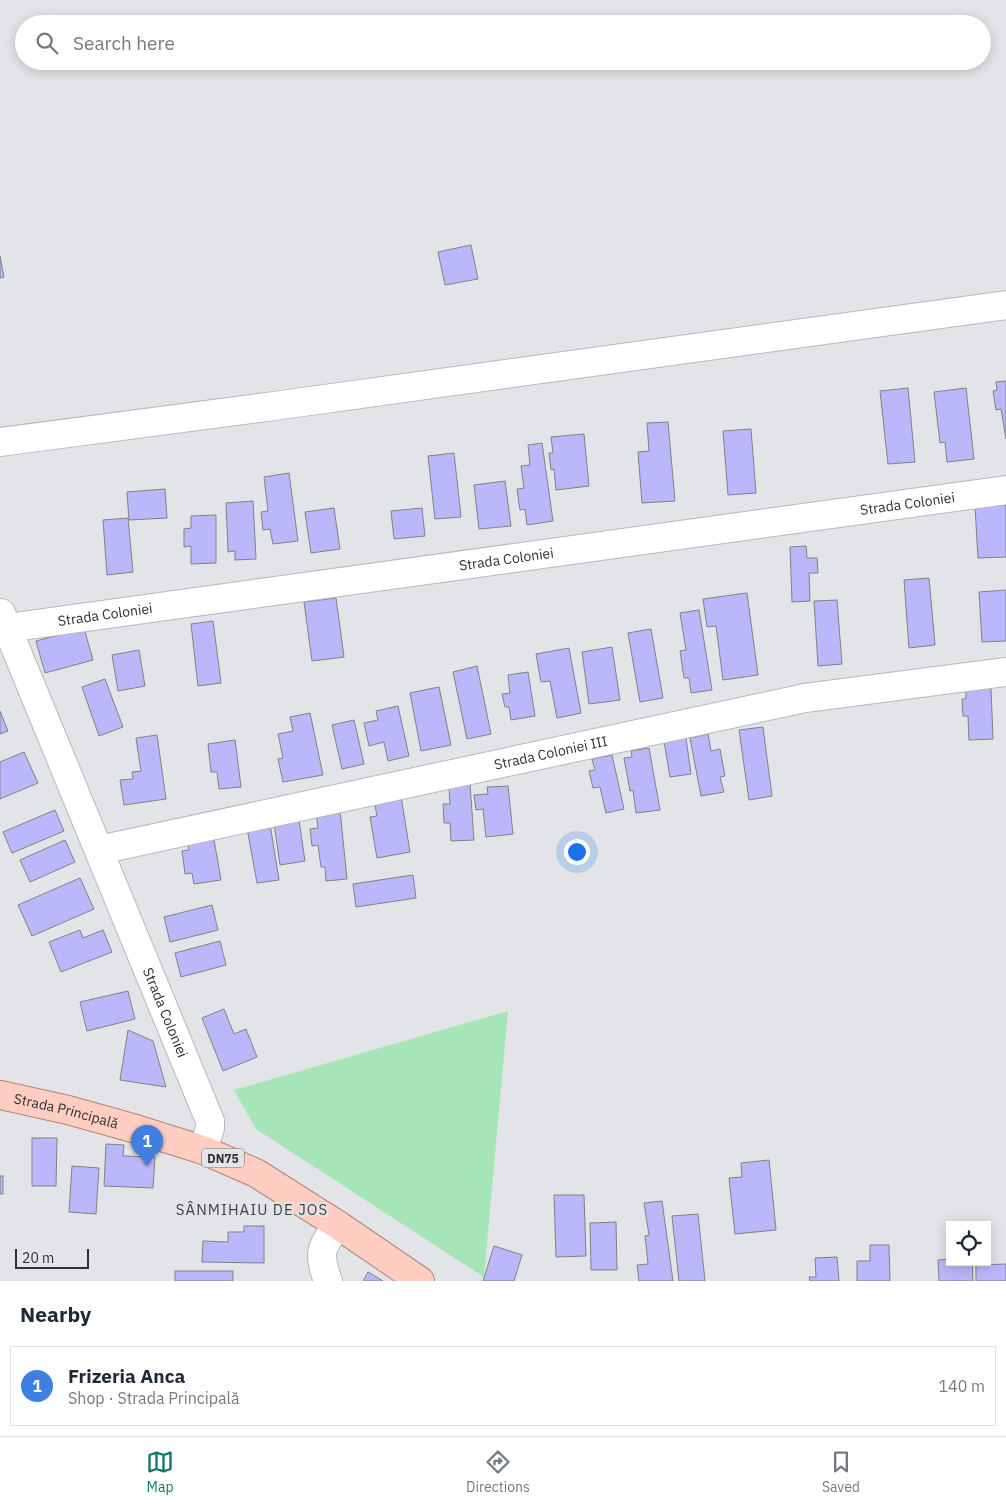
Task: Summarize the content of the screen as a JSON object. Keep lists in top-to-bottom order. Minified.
{"streets":{"main road":["Strada Principală","DN75"],"street":["Strada Coloniei","Strada Coloniei III"]},"crossings":[["Strada Coloniei","Strada Coloniei III"],["Strada Coloniei","Strada Principală"]],"districts":["SÂNMIHAIU DE JOS"],"scale_bar":"20 m","page":{"search":"Search here","pins":"1","scale":"20 m","heading":"Nearby","list":[{"mark":"1","name":"Frizeria Anca","note":"Shop · Strada Principală","value":"140 m"}],"nav":["Map","Directions","Saved"]}}
